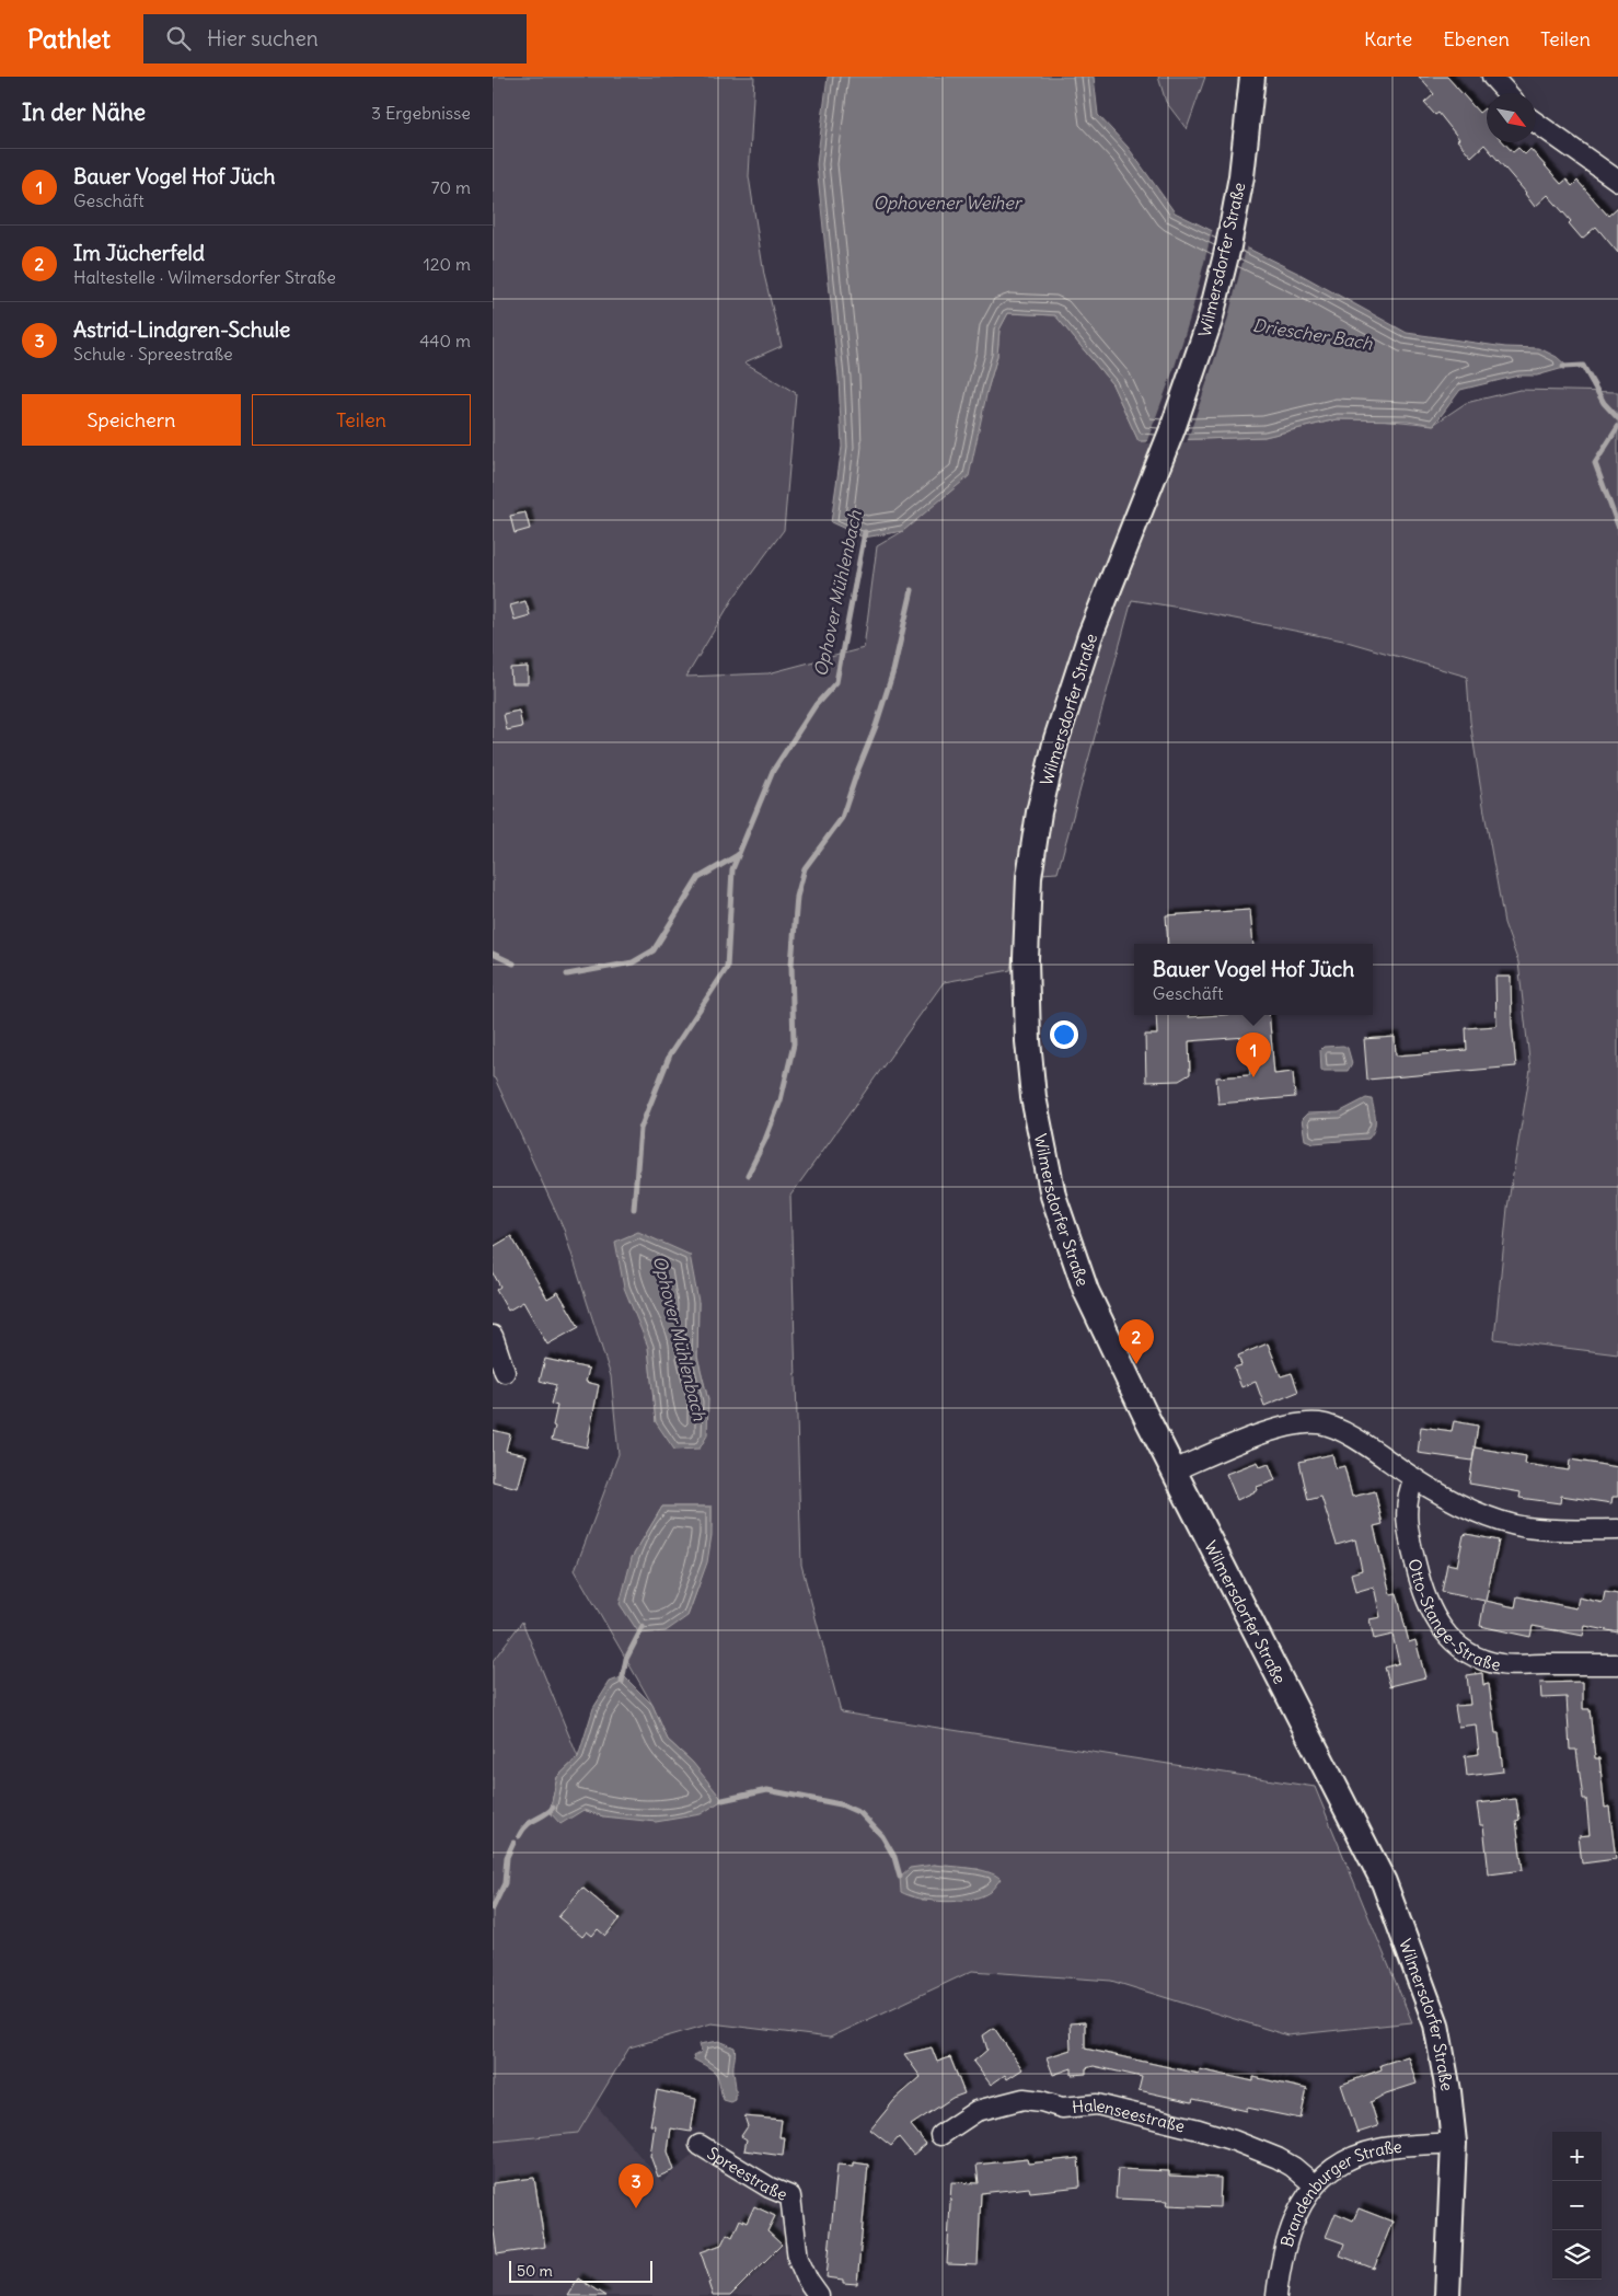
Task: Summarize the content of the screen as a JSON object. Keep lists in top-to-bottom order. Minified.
{"streets":{"street":["Wilmersdorfer Straße","Otto-Stange-Straße","Halenseestraße","Spreestraße","Brandenburger Straße"]},"crossings":[["Wilmersdorfer Straße","Brandenburger Straße"],["Halenseestraße","Brandenburger Straße"]],"water":["Ophovener Weiher","Driescher Bach","Ophover Mühlenbach"],"scale_bar":"50 m","north":"bottom right","page":{"header":"Pathlet","search":"Hier suchen","nav":["Karte","Ebenen","Teilen"],"heading":["In der Nähe","3 Ergebnisse"],"list":[{"mark":"1","name":"Bauer Vogel Hof Jüch","note":"Geschäft","value":"70 m"},{"mark":"2","name":"Im Jücherfeld","note":"Haltestelle · Wilmersdorfer Straße","value":"120 m"},{"mark":"3","name":"Astrid-Lindgren-Schule","note":"Schule · Spreestraße","value":"440 m"}],"buttons":["Speichern","Teilen"],"popup":["Bauer Vogel Hof Jüch","Geschäft"],"pins":["1","2","3"],"map_buttons":["+","−"],"scale":"50 m"}}
